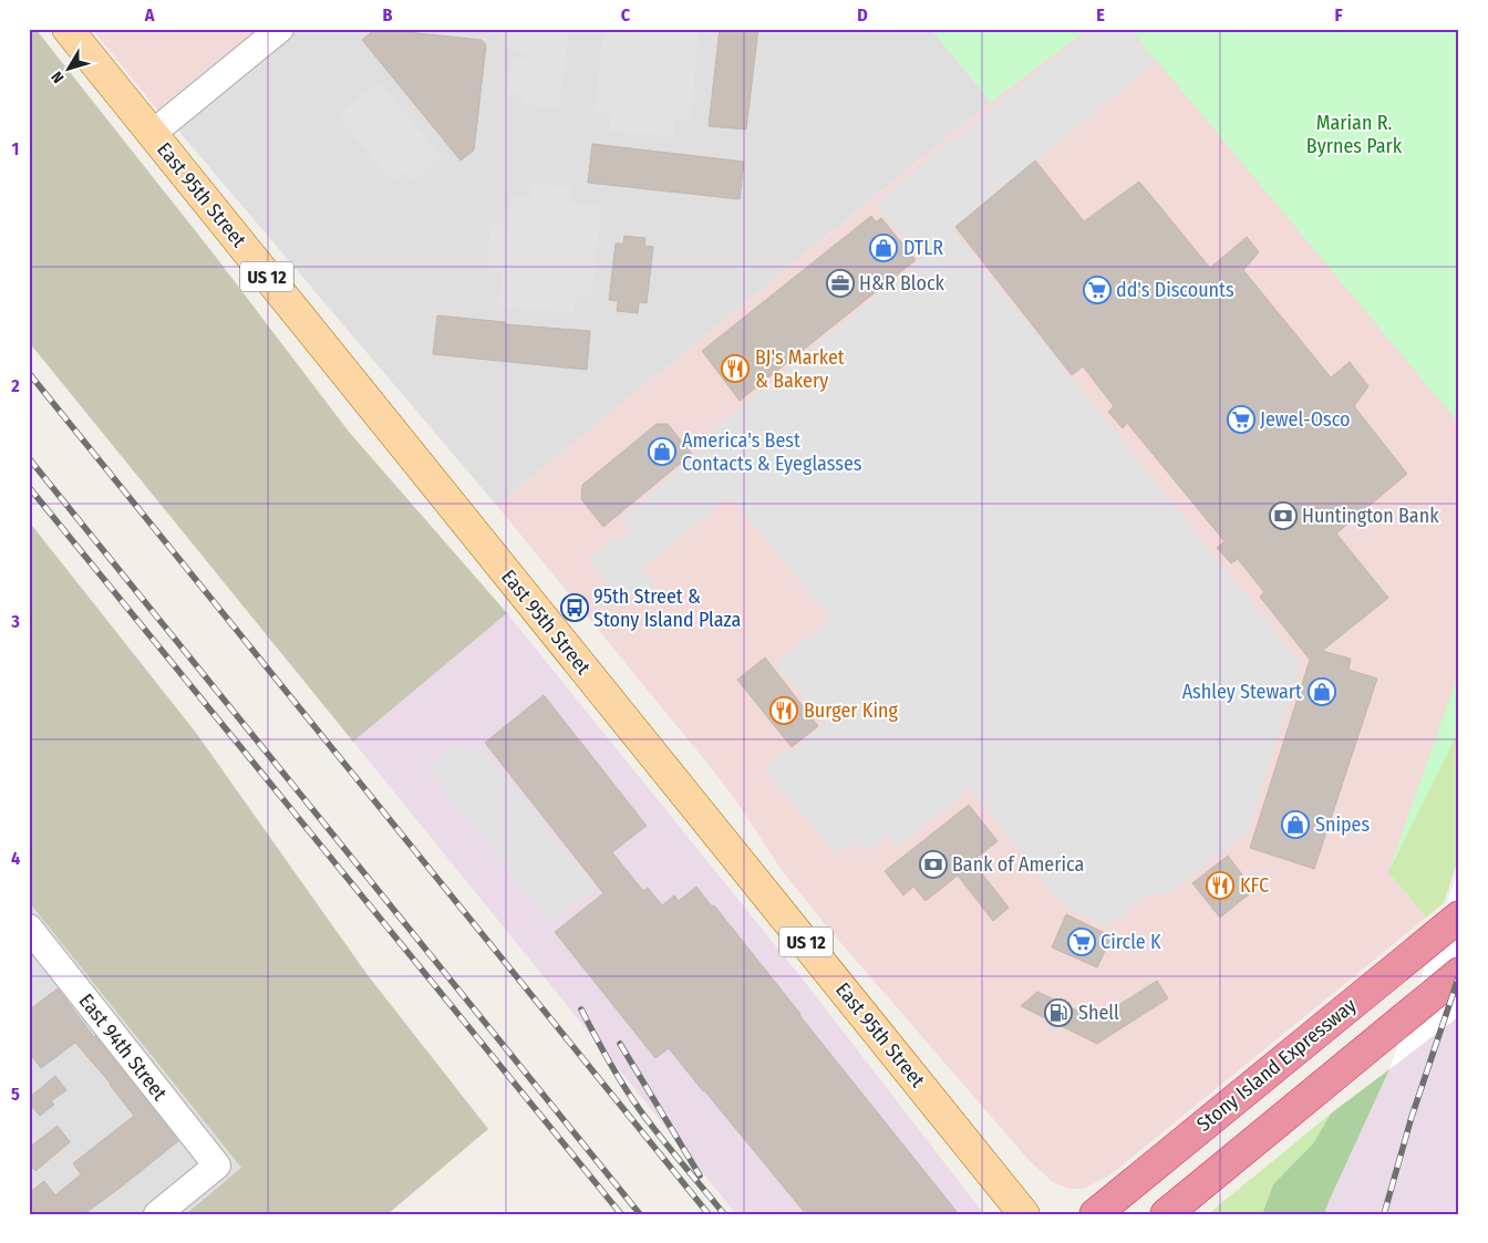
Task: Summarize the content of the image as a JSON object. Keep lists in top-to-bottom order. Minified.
{"streets":{"highway":["Stony Island Expressway"],"main road":["East 95th Street","US 12"],"street":["East 94th Street"]},"parks":["Marian R. Byrnes Park"],"places":{"shop":["DTLR","America's Best Contacts & Eyeglasses","Ashley Stewart","Snipes"],"office":["H&R Block"],"supermarket":["dd's Discounts","Jewel-Osco","Circle K"],"restaurant":["BJ's Market & Bakery","Burger King","KFC"],"bank":["Huntington Bank","Bank of America"],"bus stop":["95th Street & Stony Island Plaza"],"fuel station":["Shell"]},"north":"bottom left","grid":{"columns":["A","B","C","D","E","F"],"rows":["1","2","3","4","5"]}}
